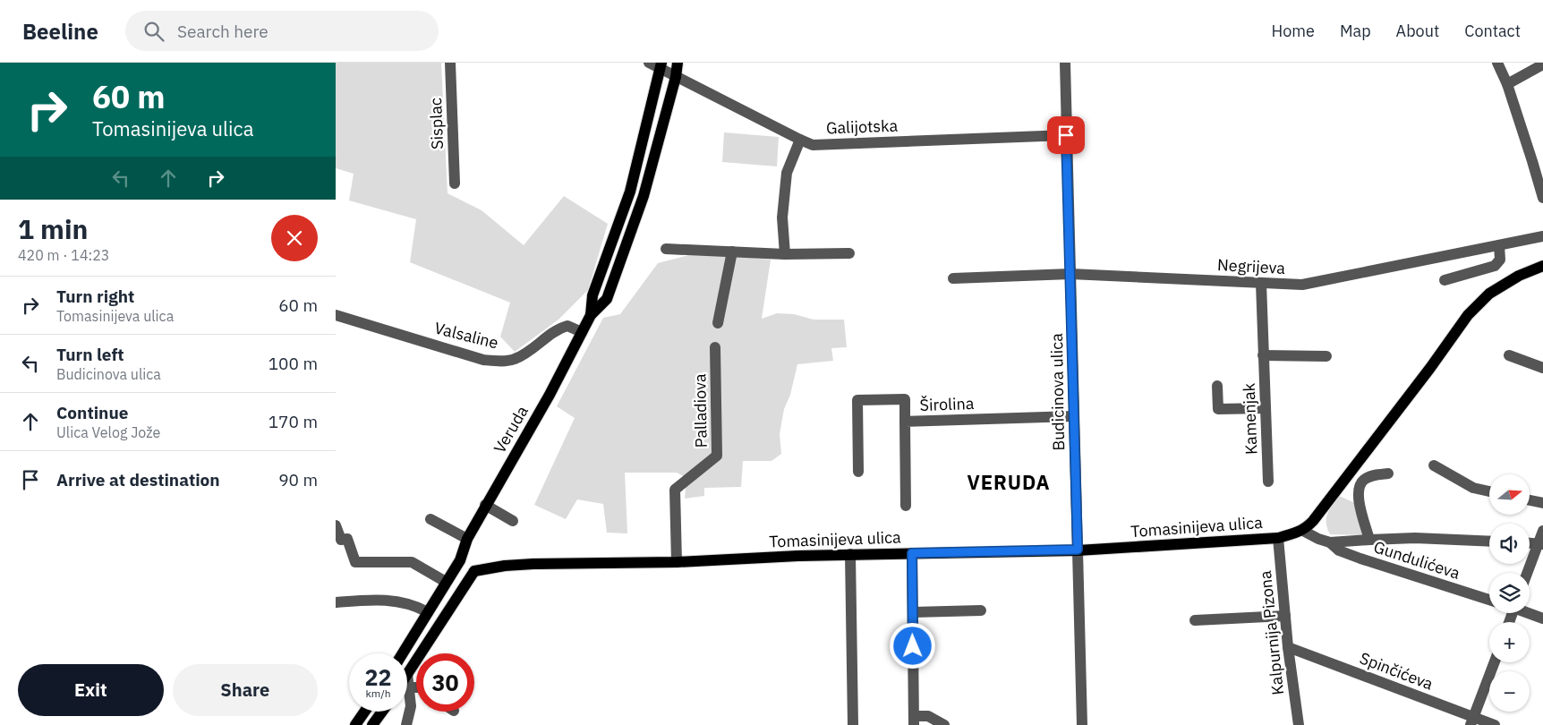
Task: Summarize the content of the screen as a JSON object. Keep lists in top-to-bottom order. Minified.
{"streets":{"main road":["Veruda","Tomasinijeva ulica"],"street":["Sisplac","Galijotska","Negrijeva","Valsaline","Budicinova ulica","Širolina","Palladiova","Kamenjak","Gundulićeva","Kalpurnija Pizona","Spinčićeva"]},"crossings":[["Galijotska","Budicinova ulica"],["Galijotska","Veruda"],["Negrijeva","Budicinova ulica"],["Negrijeva","Kamenjak"],["Valsaline","Veruda"],["Budicinova ulica","Širolina"],["Budicinova ulica","Tomasinijeva ulica"],["Palladiova","Tomasinijeva ulica"],["Tomasinijeva ulica","Kalpurnija Pizona"],["Kalpurnija Pizona","Spinčićeva"]],"districts":["VERUDA"],"north":"right","page":{"header":"Beeline","search":"Search here","nav":["Home","Map","About","Contact"],"turn":["60 m","Tomasinijeva ulica"],"heading":["1 min","420 m · 14:23"],"list":[{"name":"Turn right","note":"Tomasinijeva ulica","value":"60 m"},{"name":"Turn left","note":"Budicinova ulica","value":"100 m"},{"name":"Continue","note":"Ulica Velog Jože","value":"170 m"},{"name":"Arrive at destination","value":"90 m"}],"map_buttons":["+","−"],"speed":"22 km/h","limit":"30","buttons":["Exit","Share"]}}
